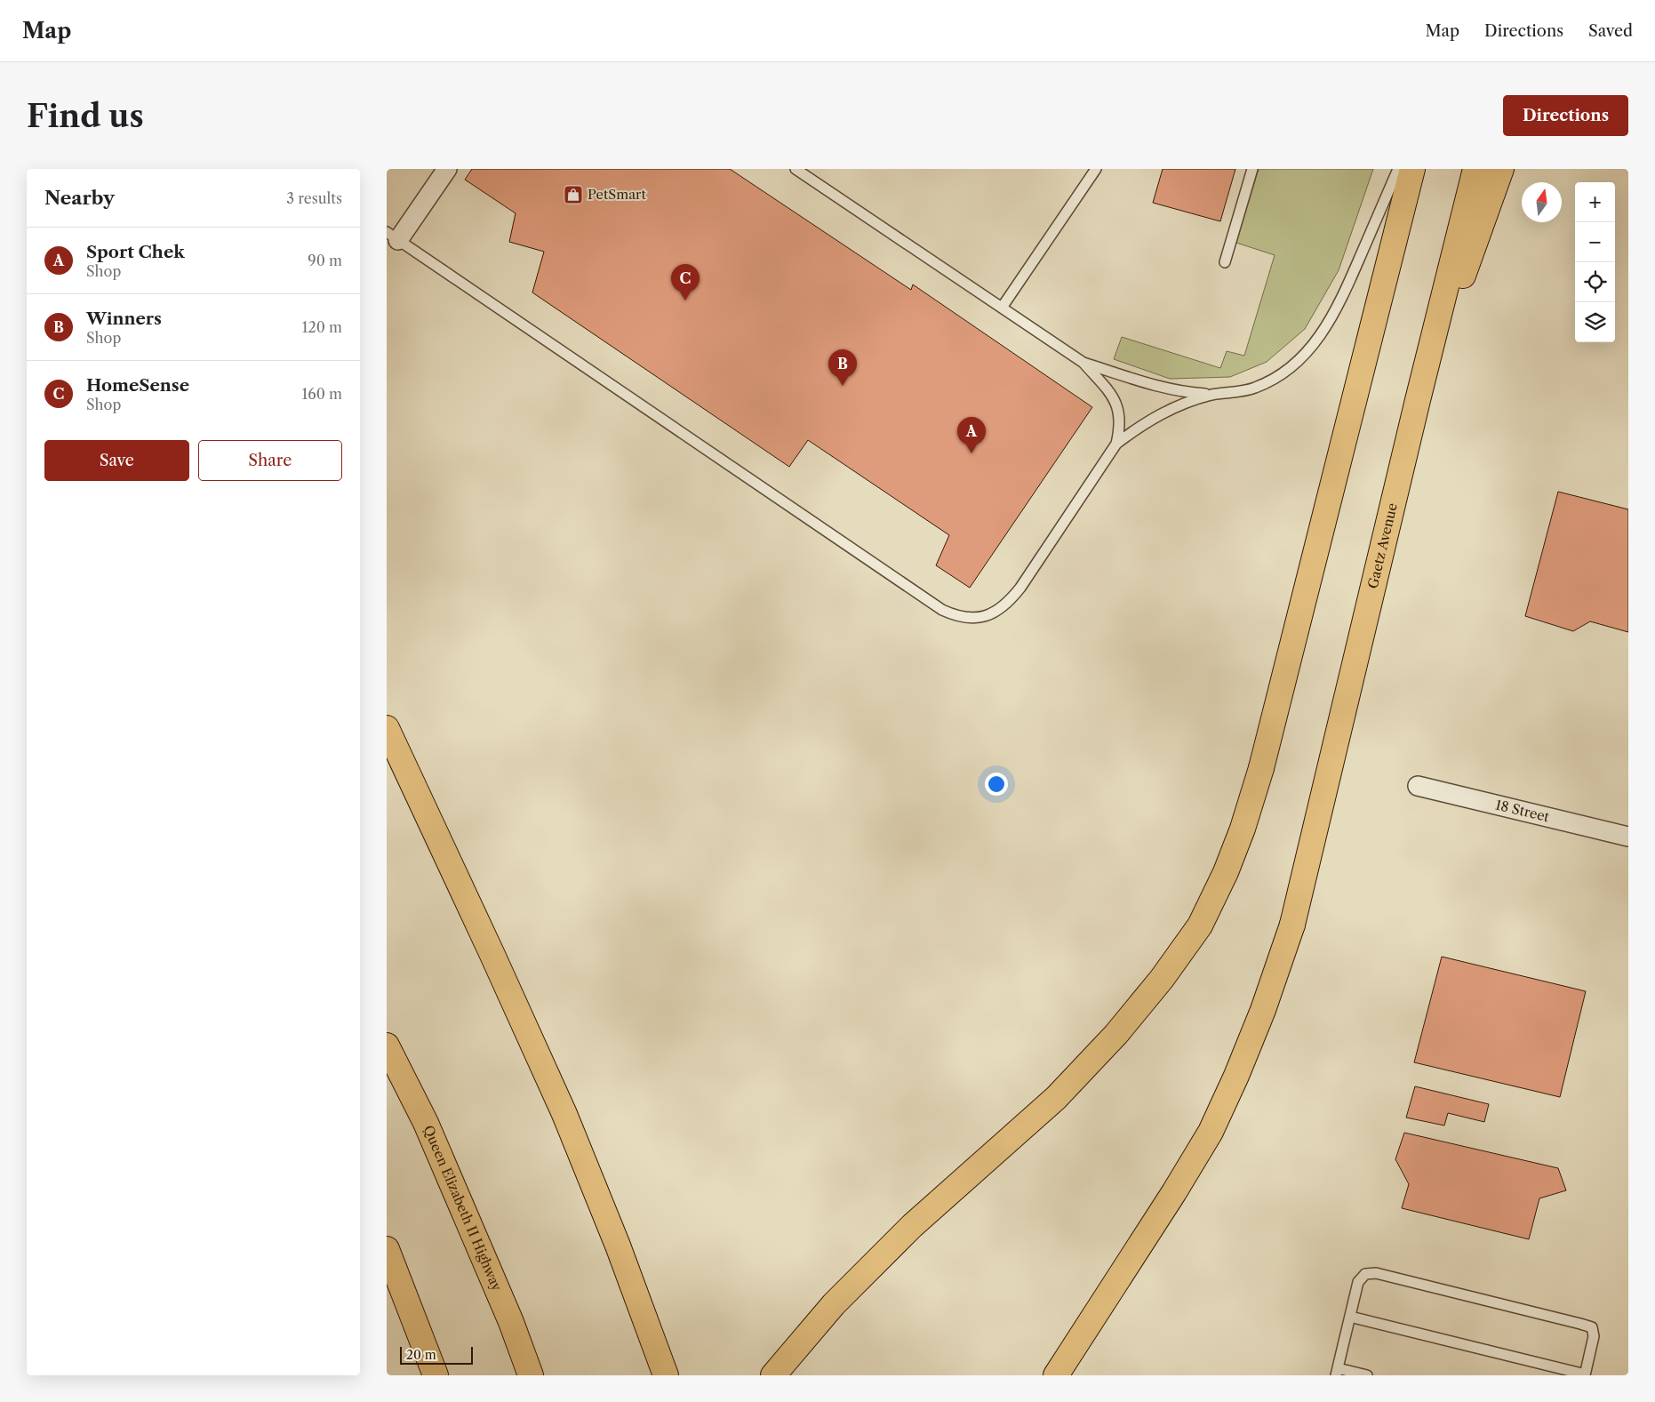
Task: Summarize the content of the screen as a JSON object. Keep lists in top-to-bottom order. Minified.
{"streets":{"main road":["Gaetz Avenue","Queen Elizabeth II Highway"],"street":["18 Street"]},"places":{"shop":["PetSmart"]},"scale_bar":"20 m","north":"top","page":{"header":"Map","nav":["Map","Directions","Saved"],"buttons":["Directions",["Save","Share"]],"title":"Find us","heading":["Nearby","3 results"],"map_buttons":["+","−"],"list":[{"mark":"A","name":"Sport Chek","note":"Shop","value":"90 m"},{"mark":"B","name":"Winners","note":"Shop","value":"120 m"},{"mark":"C","name":"HomeSense","note":"Shop","value":"160 m"}],"pins":["C","B","A"],"scale":"20 m"}}
